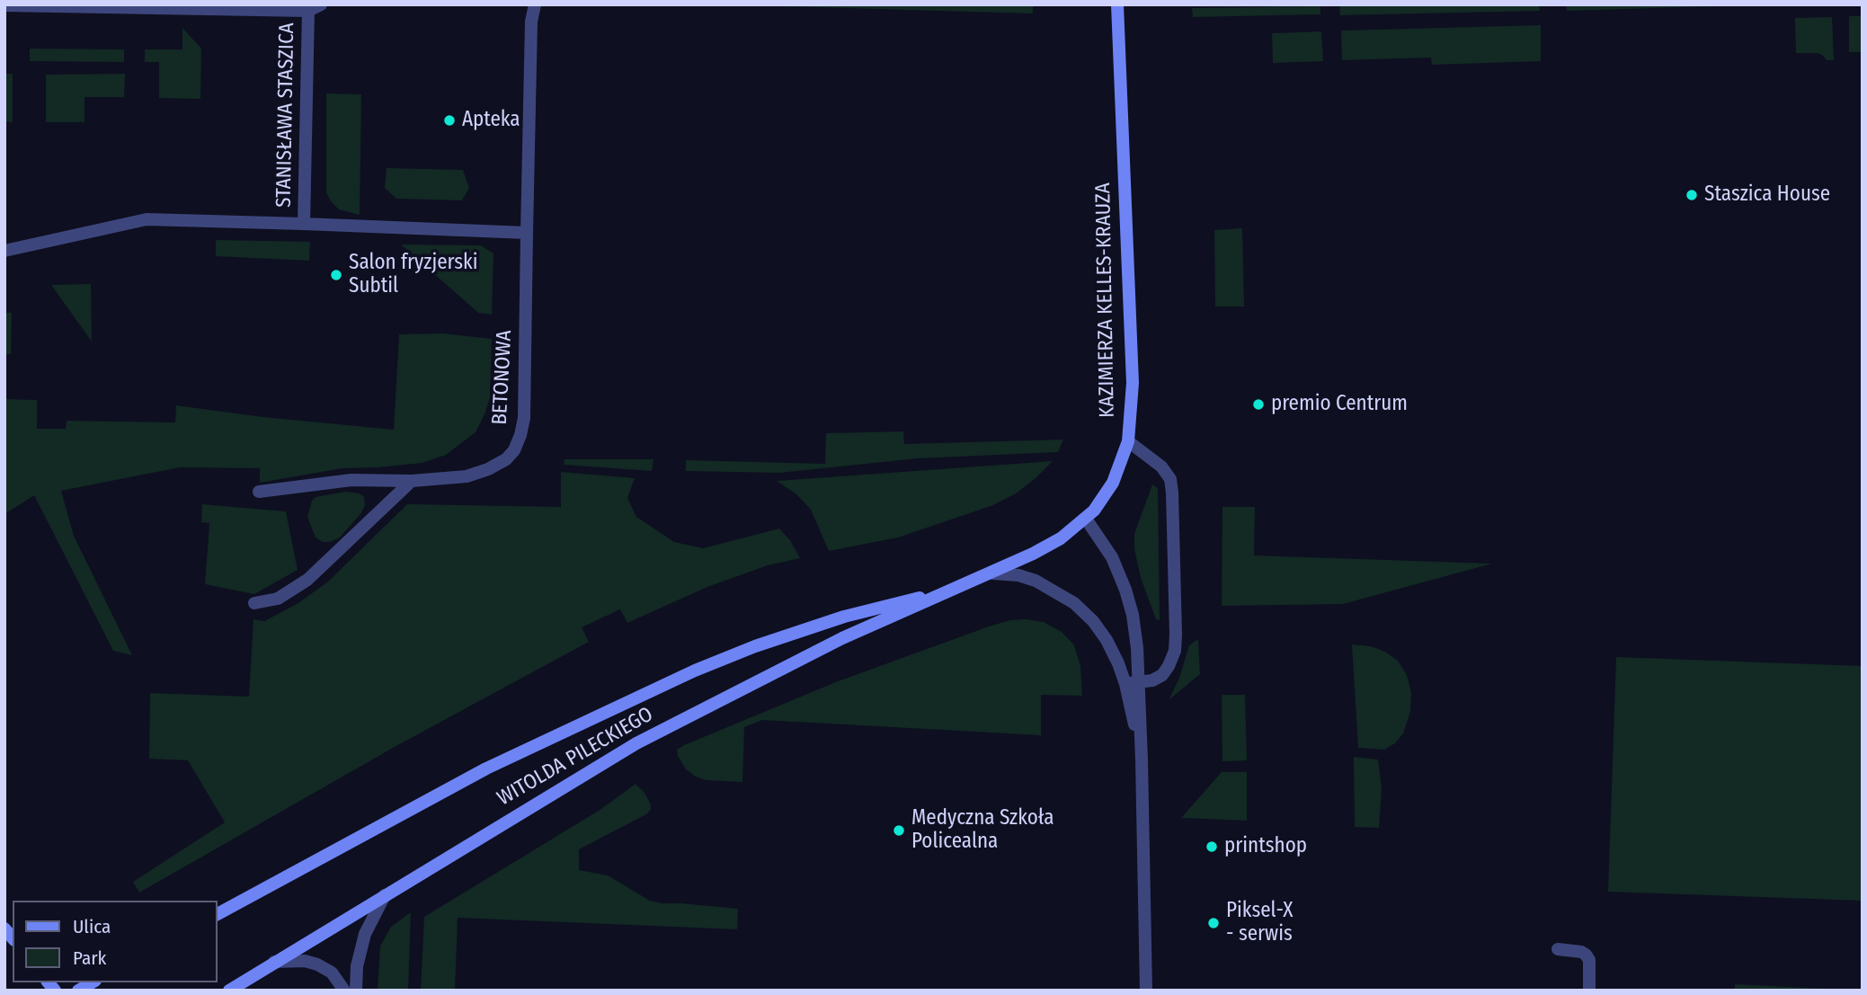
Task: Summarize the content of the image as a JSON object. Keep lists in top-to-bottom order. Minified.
{"streets":{"street":["STANISŁAWA STASZICA","KAZIMIERZA KELLES-KRAUZA","BETONOWA","WITOLDA PILECKIEGO"]},"crossings":[["STANISŁAWA STASZICA","BETONOWA"],["KAZIMIERZA KELLES-KRAUZA","WITOLDA PILECKIEGO"]],"places":["Apteka","Staszica House","Salon fryzjerski Subtil","premio Centrum","Medyczna Szkoła Policealna","printshop","Piksel-X - serwis"],"legend":["Ulica","Park"]}
